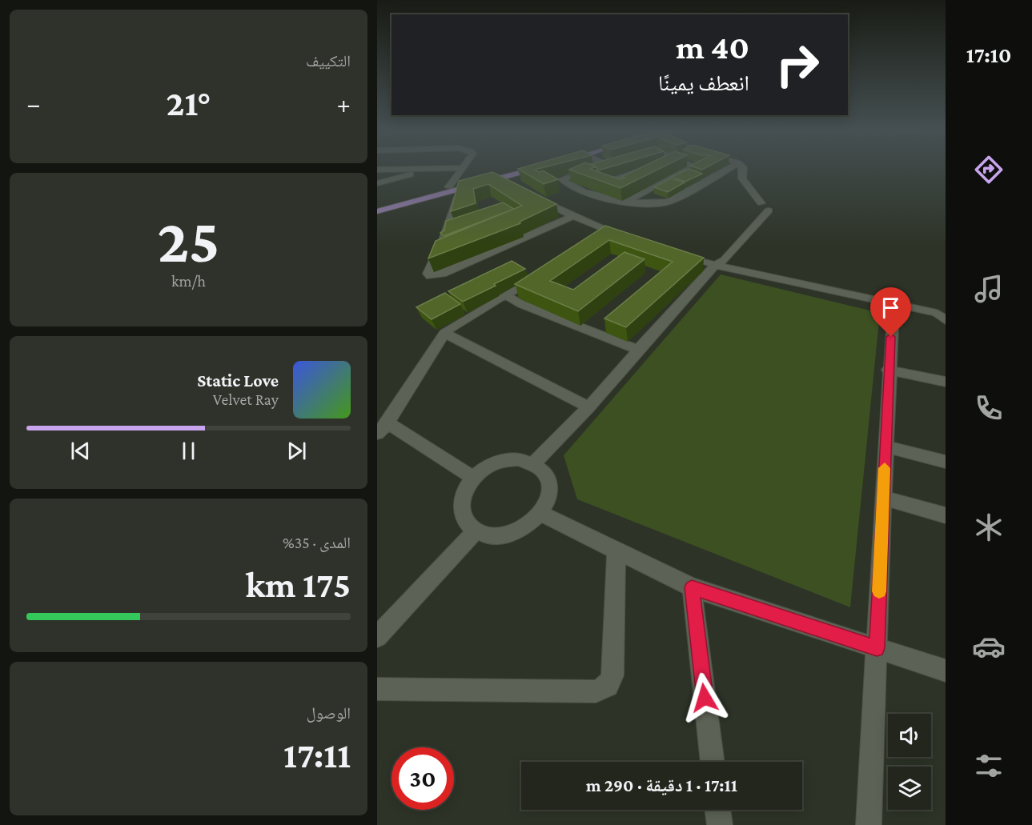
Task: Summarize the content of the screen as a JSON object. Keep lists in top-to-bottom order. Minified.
{"page":{"tabs":"17:10","tile":["التكييف",["25","km/h"],["المدى · 35%","175 km"],["الوصول","17:11"]],"turn":["40 m","انعطف يمينًا"],"heat":["−","21°","+"],"song":["Static Love","Velvet Ray"],"limit":"30","trip":"17:11 · 1 دقيقة · 290 m"}}
